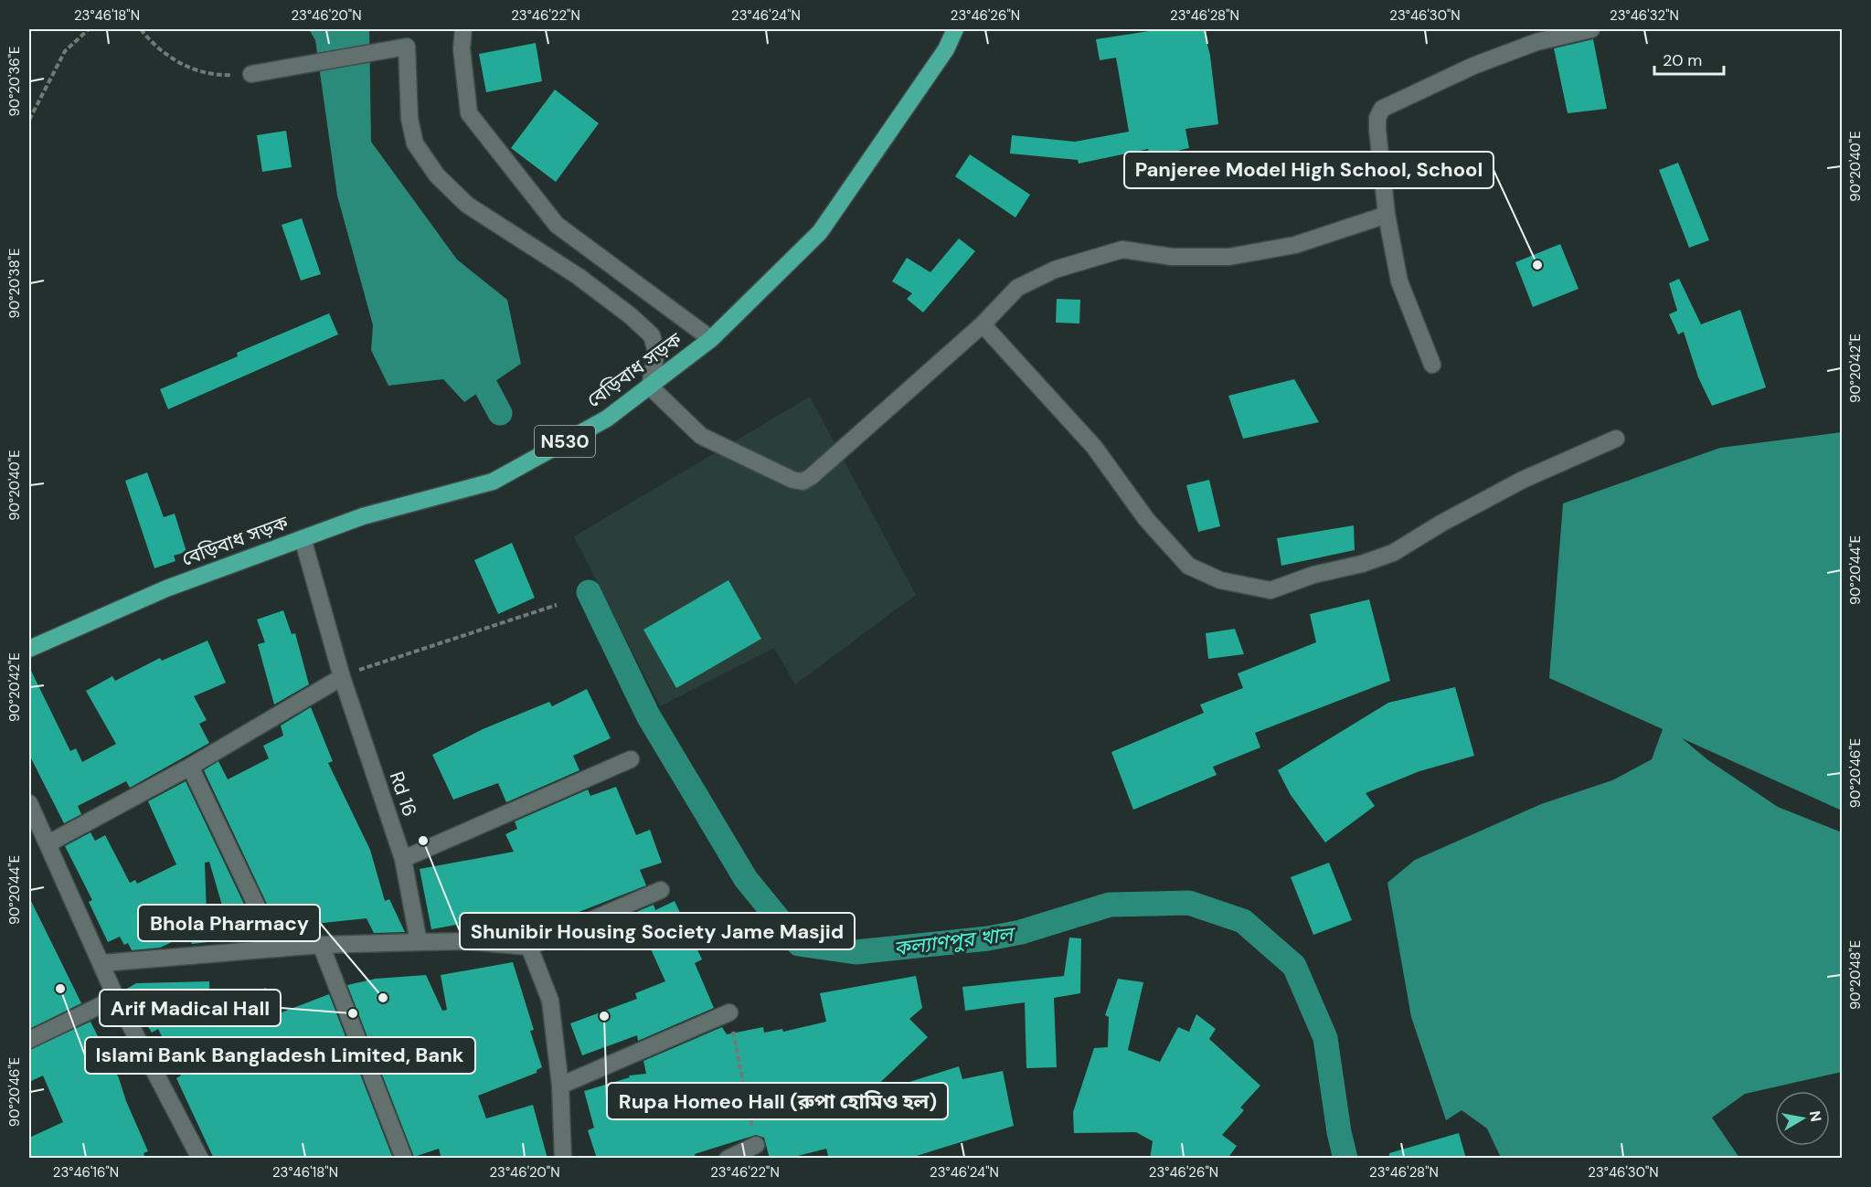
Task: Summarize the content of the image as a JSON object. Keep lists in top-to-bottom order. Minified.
{"streets":{"highway":["বেড়িবাধ সড়ক","N530"],"street":["Rd 16"]},"crossings":[["বেড়িবাধ সড়ক","Rd 16"]],"water":["কল্যাণপুর খাল"],"places":["Panjeree Model High School, School","Shunibir Housing Society Jame Masjid","Islami Bank Bangladesh Limited, Bank","Bhola Pharmacy","Arif Madical Hall","Rupa Homeo Hall (রুপা হোমিও হল)"],"scale_bar":"20 m","north":"right","coordinates":["23°46'18\"N","23°46'20\"N","23°46'22\"N","23°46'24\"N","23°46'26\"N","23°46'28\"N","23°46'30\"N","23°46'32\"N","90°20'36\"E","90°20'40\"E","90°20'38\"E","90°20'42\"E","90°20'44\"E","90°20'46\"E","90°20'48\"E","23°46'16\"N"]}
